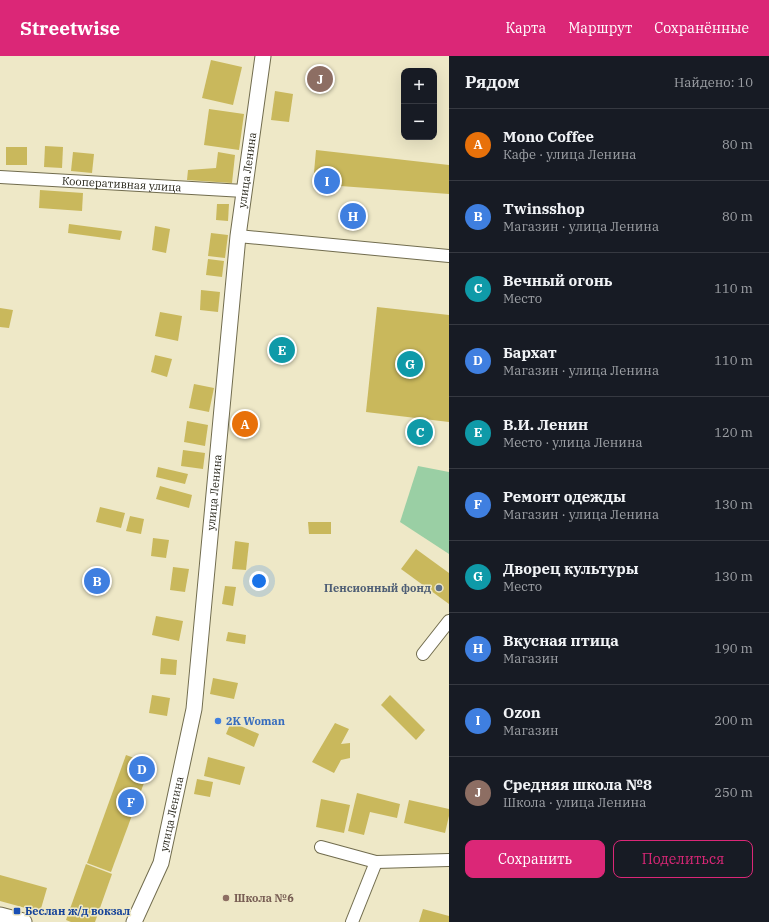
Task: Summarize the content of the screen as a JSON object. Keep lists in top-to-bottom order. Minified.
{"streets":{"street":["улица Ленина","Кооперативная улица"]},"crossings":[["улица Ленина","Кооперативная улица"]],"places":{"other":["Пенсионный фонд","2K Woman","Школа №6"],"transit":["Беслан ж/д вокзал"]},"page":{"header":"Streetwise","nav":["Карта","Маршрут","Сохранённые"],"heading":["Рядом","Найдено: 10"],"pins":["J","I","H","E","G","A","C","B","D","F"],"map_buttons":["+","−"],"list":[{"mark":"A","name":"Mono Coffee","note":"Кафе · улица Ленина","value":"80 m"},{"mark":"B","name":"Twinsshop","note":"Магазин · улица Ленина","value":"80 m"},{"mark":"C","name":"Вечный огонь","note":"Место","value":"110 m"},{"mark":"D","name":"Бархат","note":"Магазин · улица Ленина","value":"110 m"},{"mark":"E","name":"В.И. Ленин","note":"Место · улица Ленина","value":"120 m"},{"mark":"F","name":"Ремонт одежды","note":"Магазин · улица Ленина","value":"130 m"},{"mark":"G","name":"Дворец культуры","note":"Место","value":"130 m"},{"mark":"H","name":"Вкусная птица","note":"Магазин","value":"190 m"},{"mark":"I","name":"Ozon","note":"Магазин","value":"200 m"},{"mark":"J","name":"Средняя школа №8","note":"Школа · улица Ленина","value":"250 m"}],"buttons":["Сохранить","Поделиться"]}}
